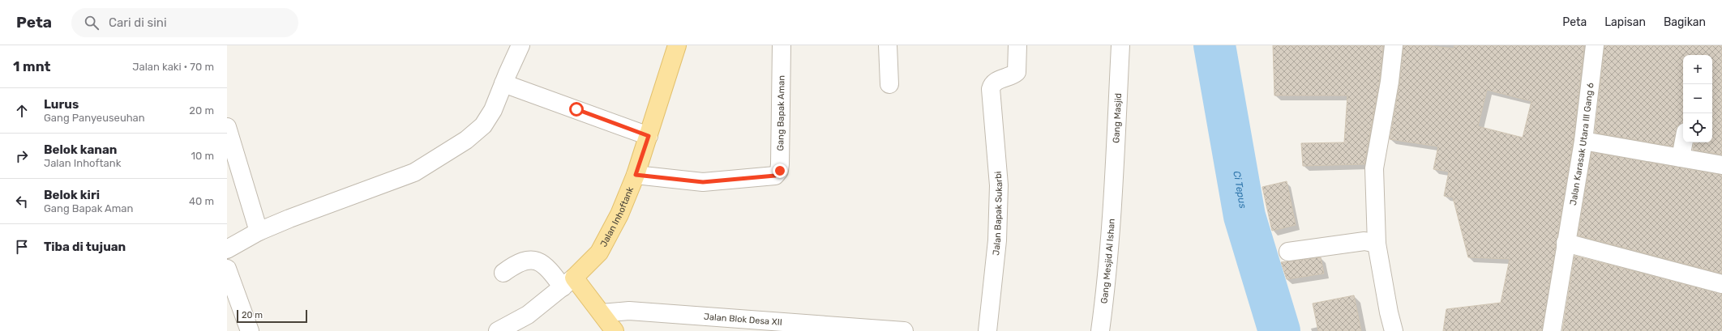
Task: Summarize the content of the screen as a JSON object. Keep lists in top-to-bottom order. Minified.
{"streets":{"main road":["Jalan Inhoftank"],"street":["Gang Bapak Aman","Gang Masjid","Jalan Karasak Utara III Gang 6","Jalan Bapak Sukarbi","Gang Mesjid Al Ishan","Jalan Blok Desa XII"]},"crossings":[["Gang Bapak Aman","Jalan Inhoftank"],["Gang Masjid","Gang Mesjid Al Ishan"]],"water":["Ci Tepus"],"scale_bar":"20 m","page":{"header":"Peta","search":"Cari di sini","nav":["Peta","Lapisan","Bagikan"],"heading":["1 mnt","Jalan kaki · 70 m"],"map_buttons":["+","−"],"list":[["Lurus","Gang Panyeuseuhan","20 m"],["Belok kanan","Jalan Inhoftank","10 m"],["Belok kiri","Gang Bapak Aman","40 m"],"Tiba di tujuan"],"scale":"20 m"}}
